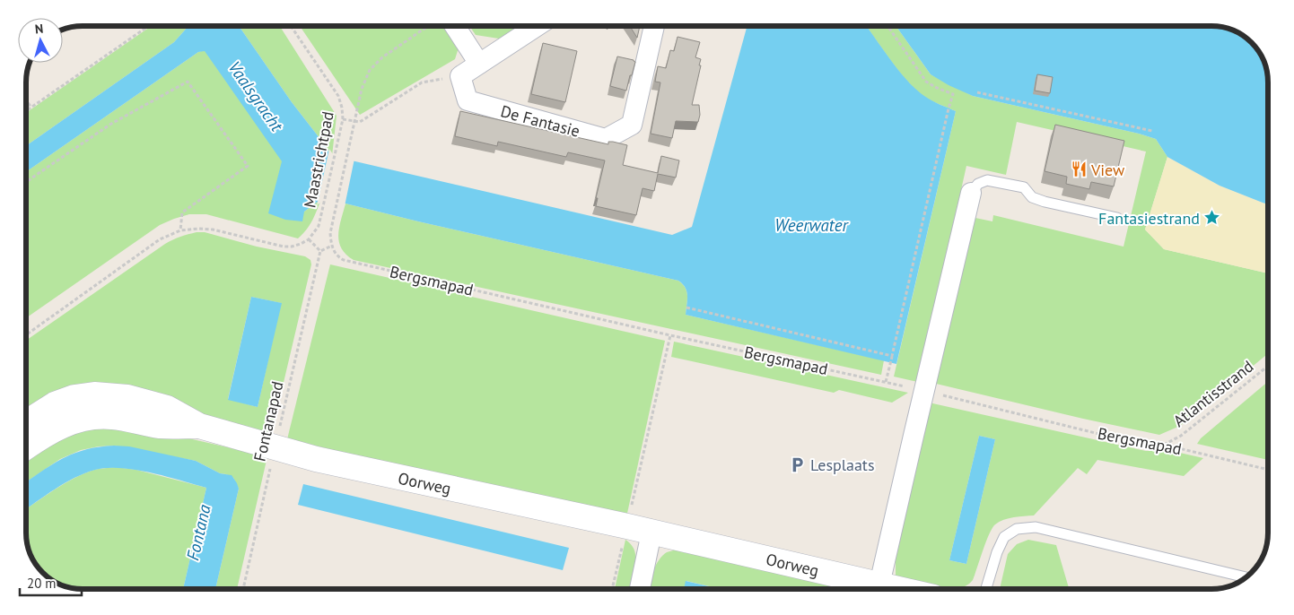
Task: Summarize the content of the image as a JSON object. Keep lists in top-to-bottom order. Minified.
{"streets":{"street":["De Fantasie","Oorweg"],"path":["Maastrichtpad","Bergsmapad","Atlantisstrand","Fontanapad"]},"crossings":[["Bergsmapad","Atlantisstrand"],["Fontanapad","Oorweg"]],"water":["Vaalsgracht","Weerwater","Fontana"],"places":{"restaurant":["View"],"place":["Fantasiestrand"],"parking":["Lesplaats"]},"scale_bar":"20 m","north":"top"}
